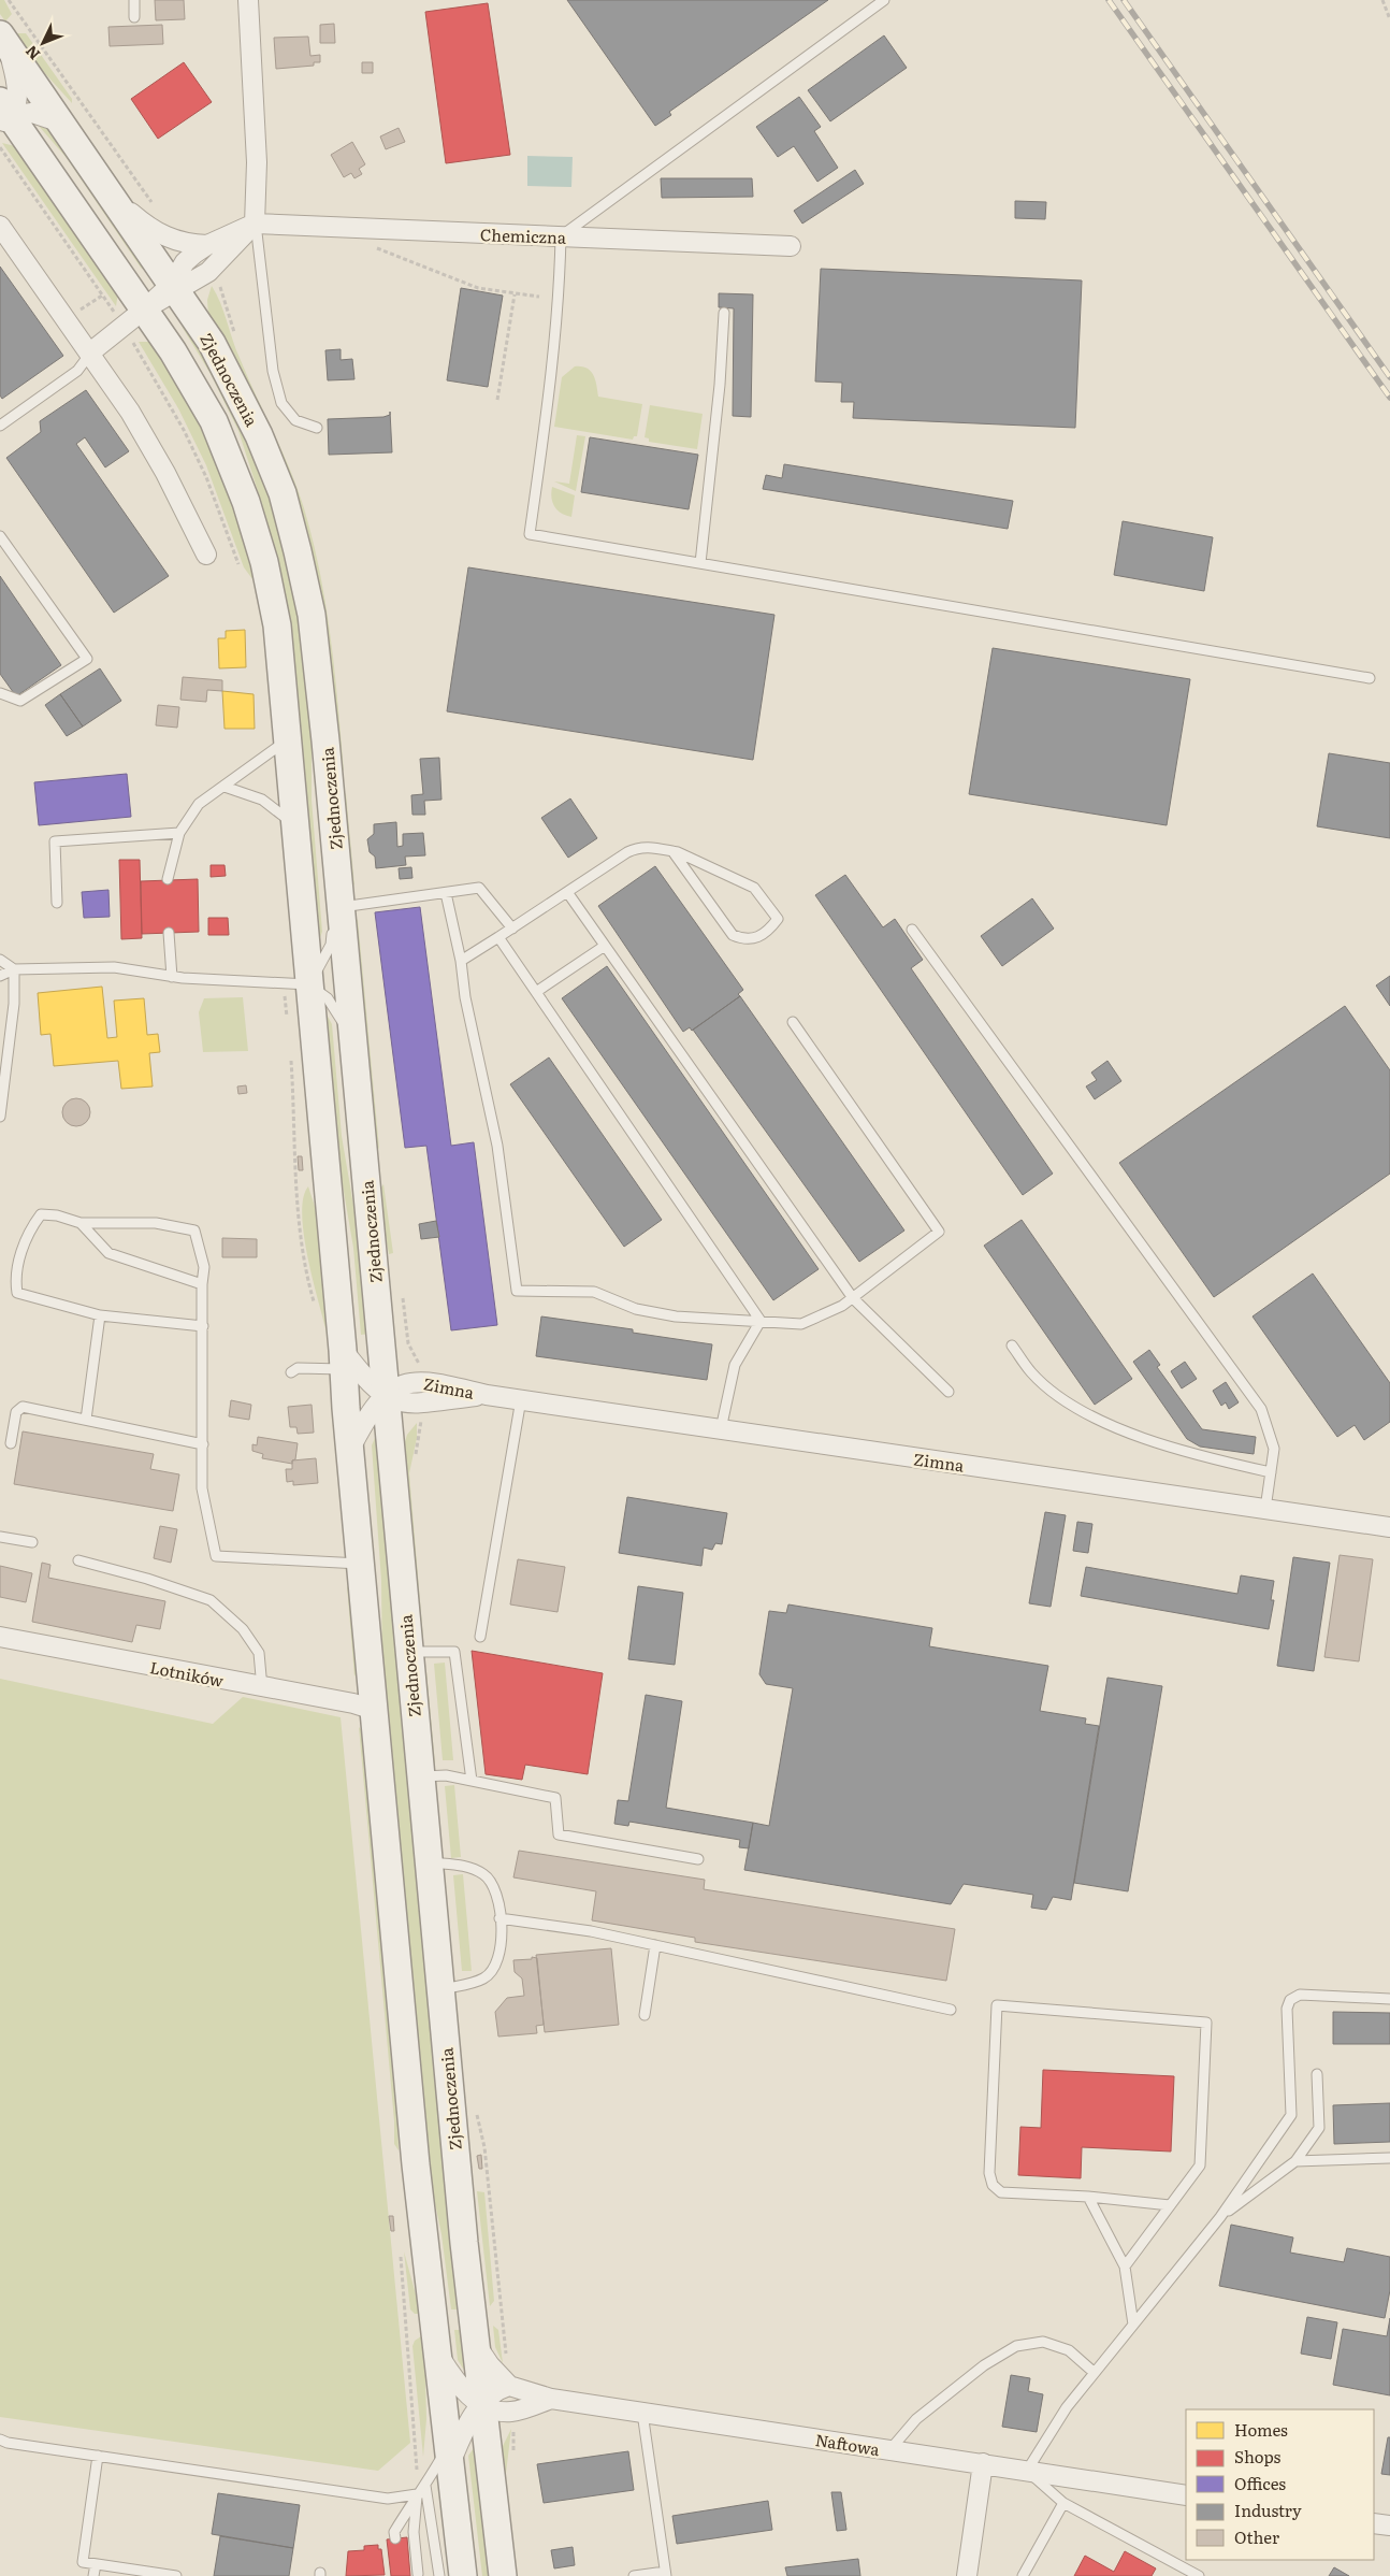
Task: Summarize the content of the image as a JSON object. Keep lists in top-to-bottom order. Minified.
{"streets":{"main road":["Zjednoczenia"],"street":["Chemiczna","Zimna","Lotników","Naftowa"]},"crossings":[["Chemiczna","Zjednoczenia"],["Zjednoczenia","Zimna"],["Zjednoczenia","Lotników"],["Zjednoczenia","Naftowa"]],"legend":["Homes","Shops","Offices","Industry","Other"],"north":"bottom left"}
